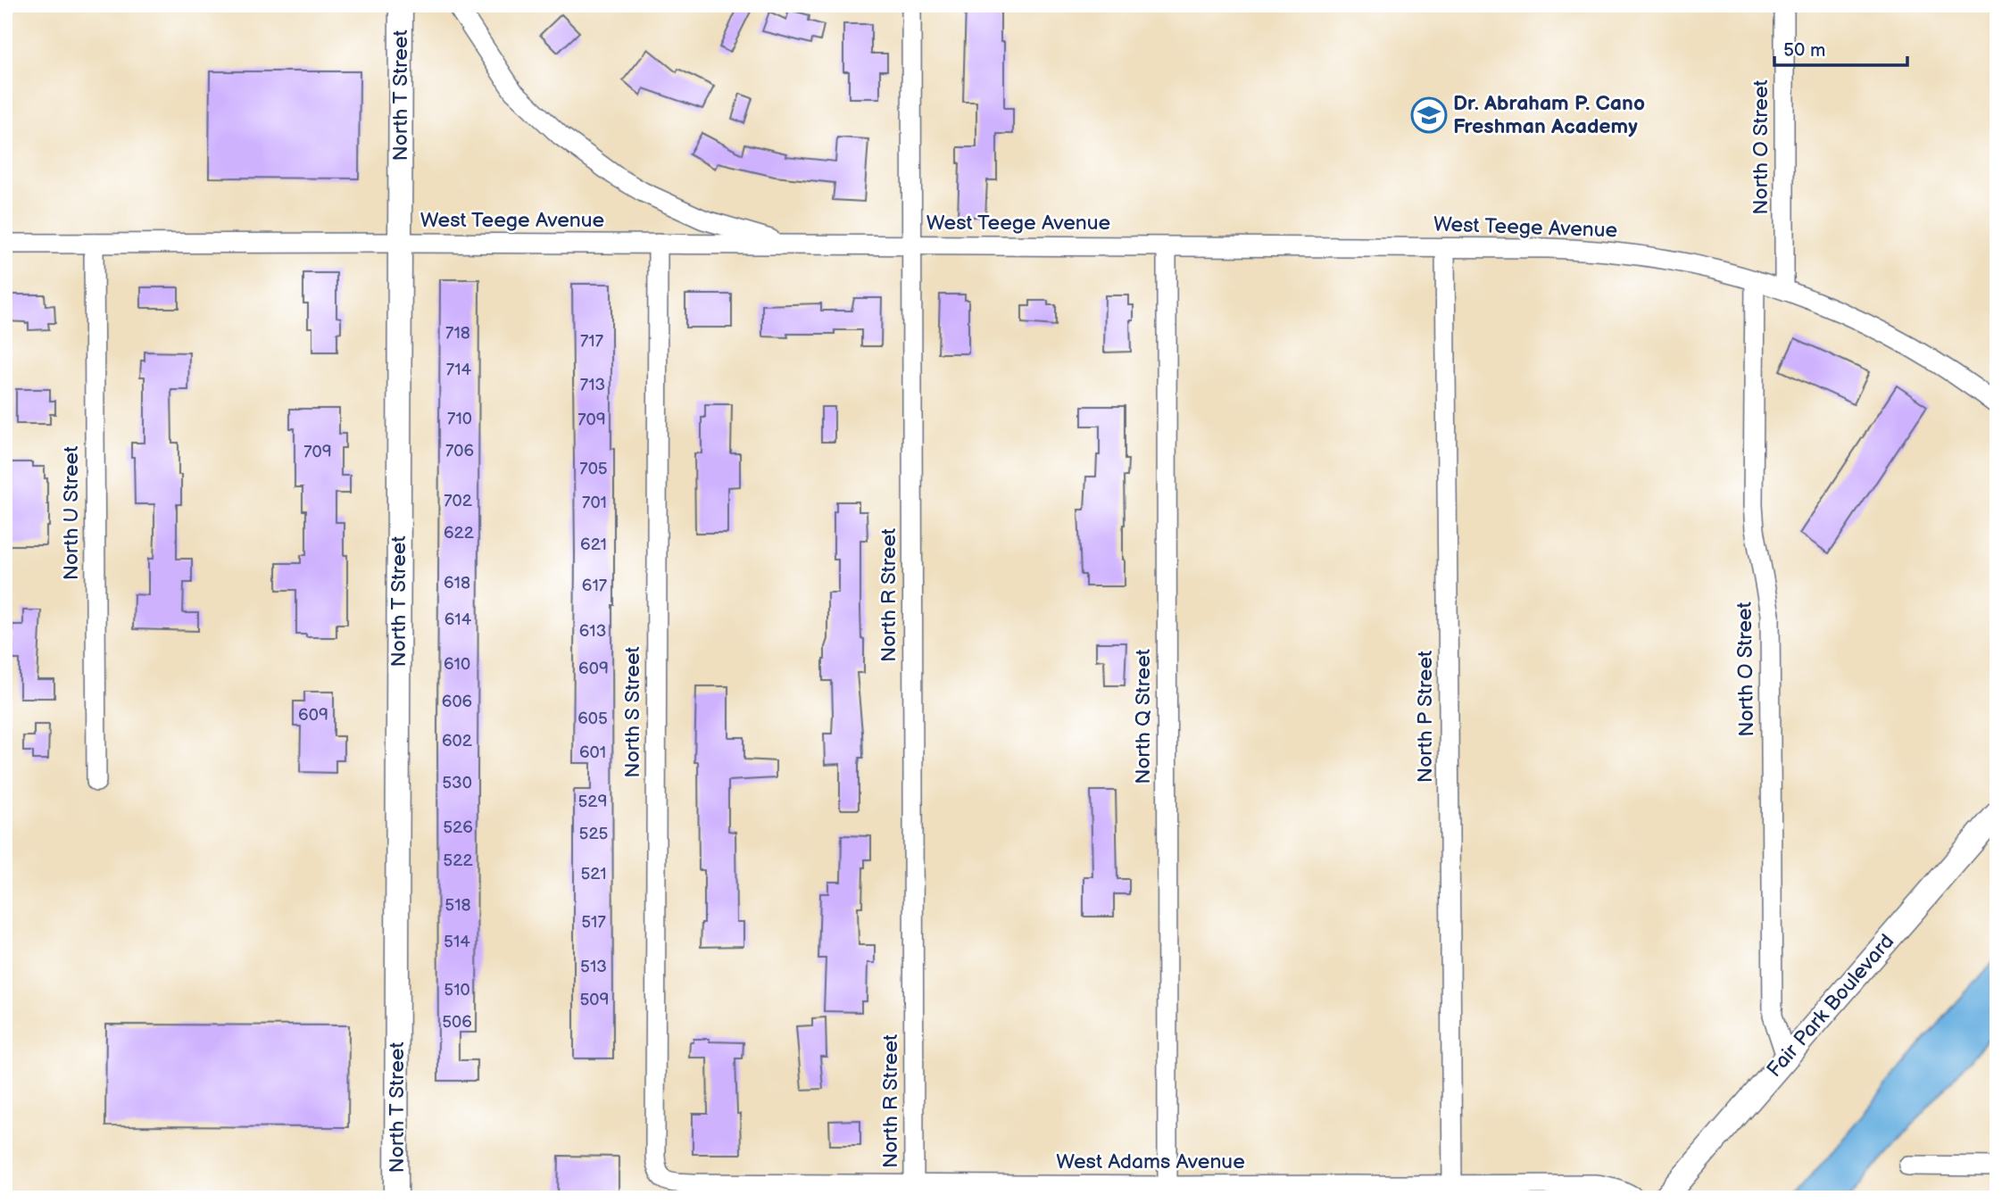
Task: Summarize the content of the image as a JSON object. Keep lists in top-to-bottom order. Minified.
{"streets":{"street":["North T Street","North O Street","West Teege Avenue","North U Street","North R Street","North S Street","North Q Street","North P Street","Fair Park Boulevard","West Adams Avenue"]},"crossings":[["North T Street","West Teege Avenue"],["North O Street","West Teege Avenue"],["North O Street","Fair Park Boulevard"],["West Teege Avenue","North U Street"],["West Teege Avenue","North R Street"],["West Teege Avenue","North S Street"],["West Teege Avenue","North Q Street"],["West Teege Avenue","North P Street"],["North R Street","West Adams Avenue"],["North S Street","West Adams Avenue"],["North Q Street","West Adams Avenue"],["North P Street","West Adams Avenue"]],"places":{"school or university":["Dr. Abraham P. Cano Freshman Academy"]},"house_numbers":["718","717","714","713","710","709","706","709","705","702","701","622","621","618","617","614","613","610","609","606","609","605","602","601","530","529","526","525","522","521","518","517","514","513","510","509","506"],"scale_bar":"50 m"}
